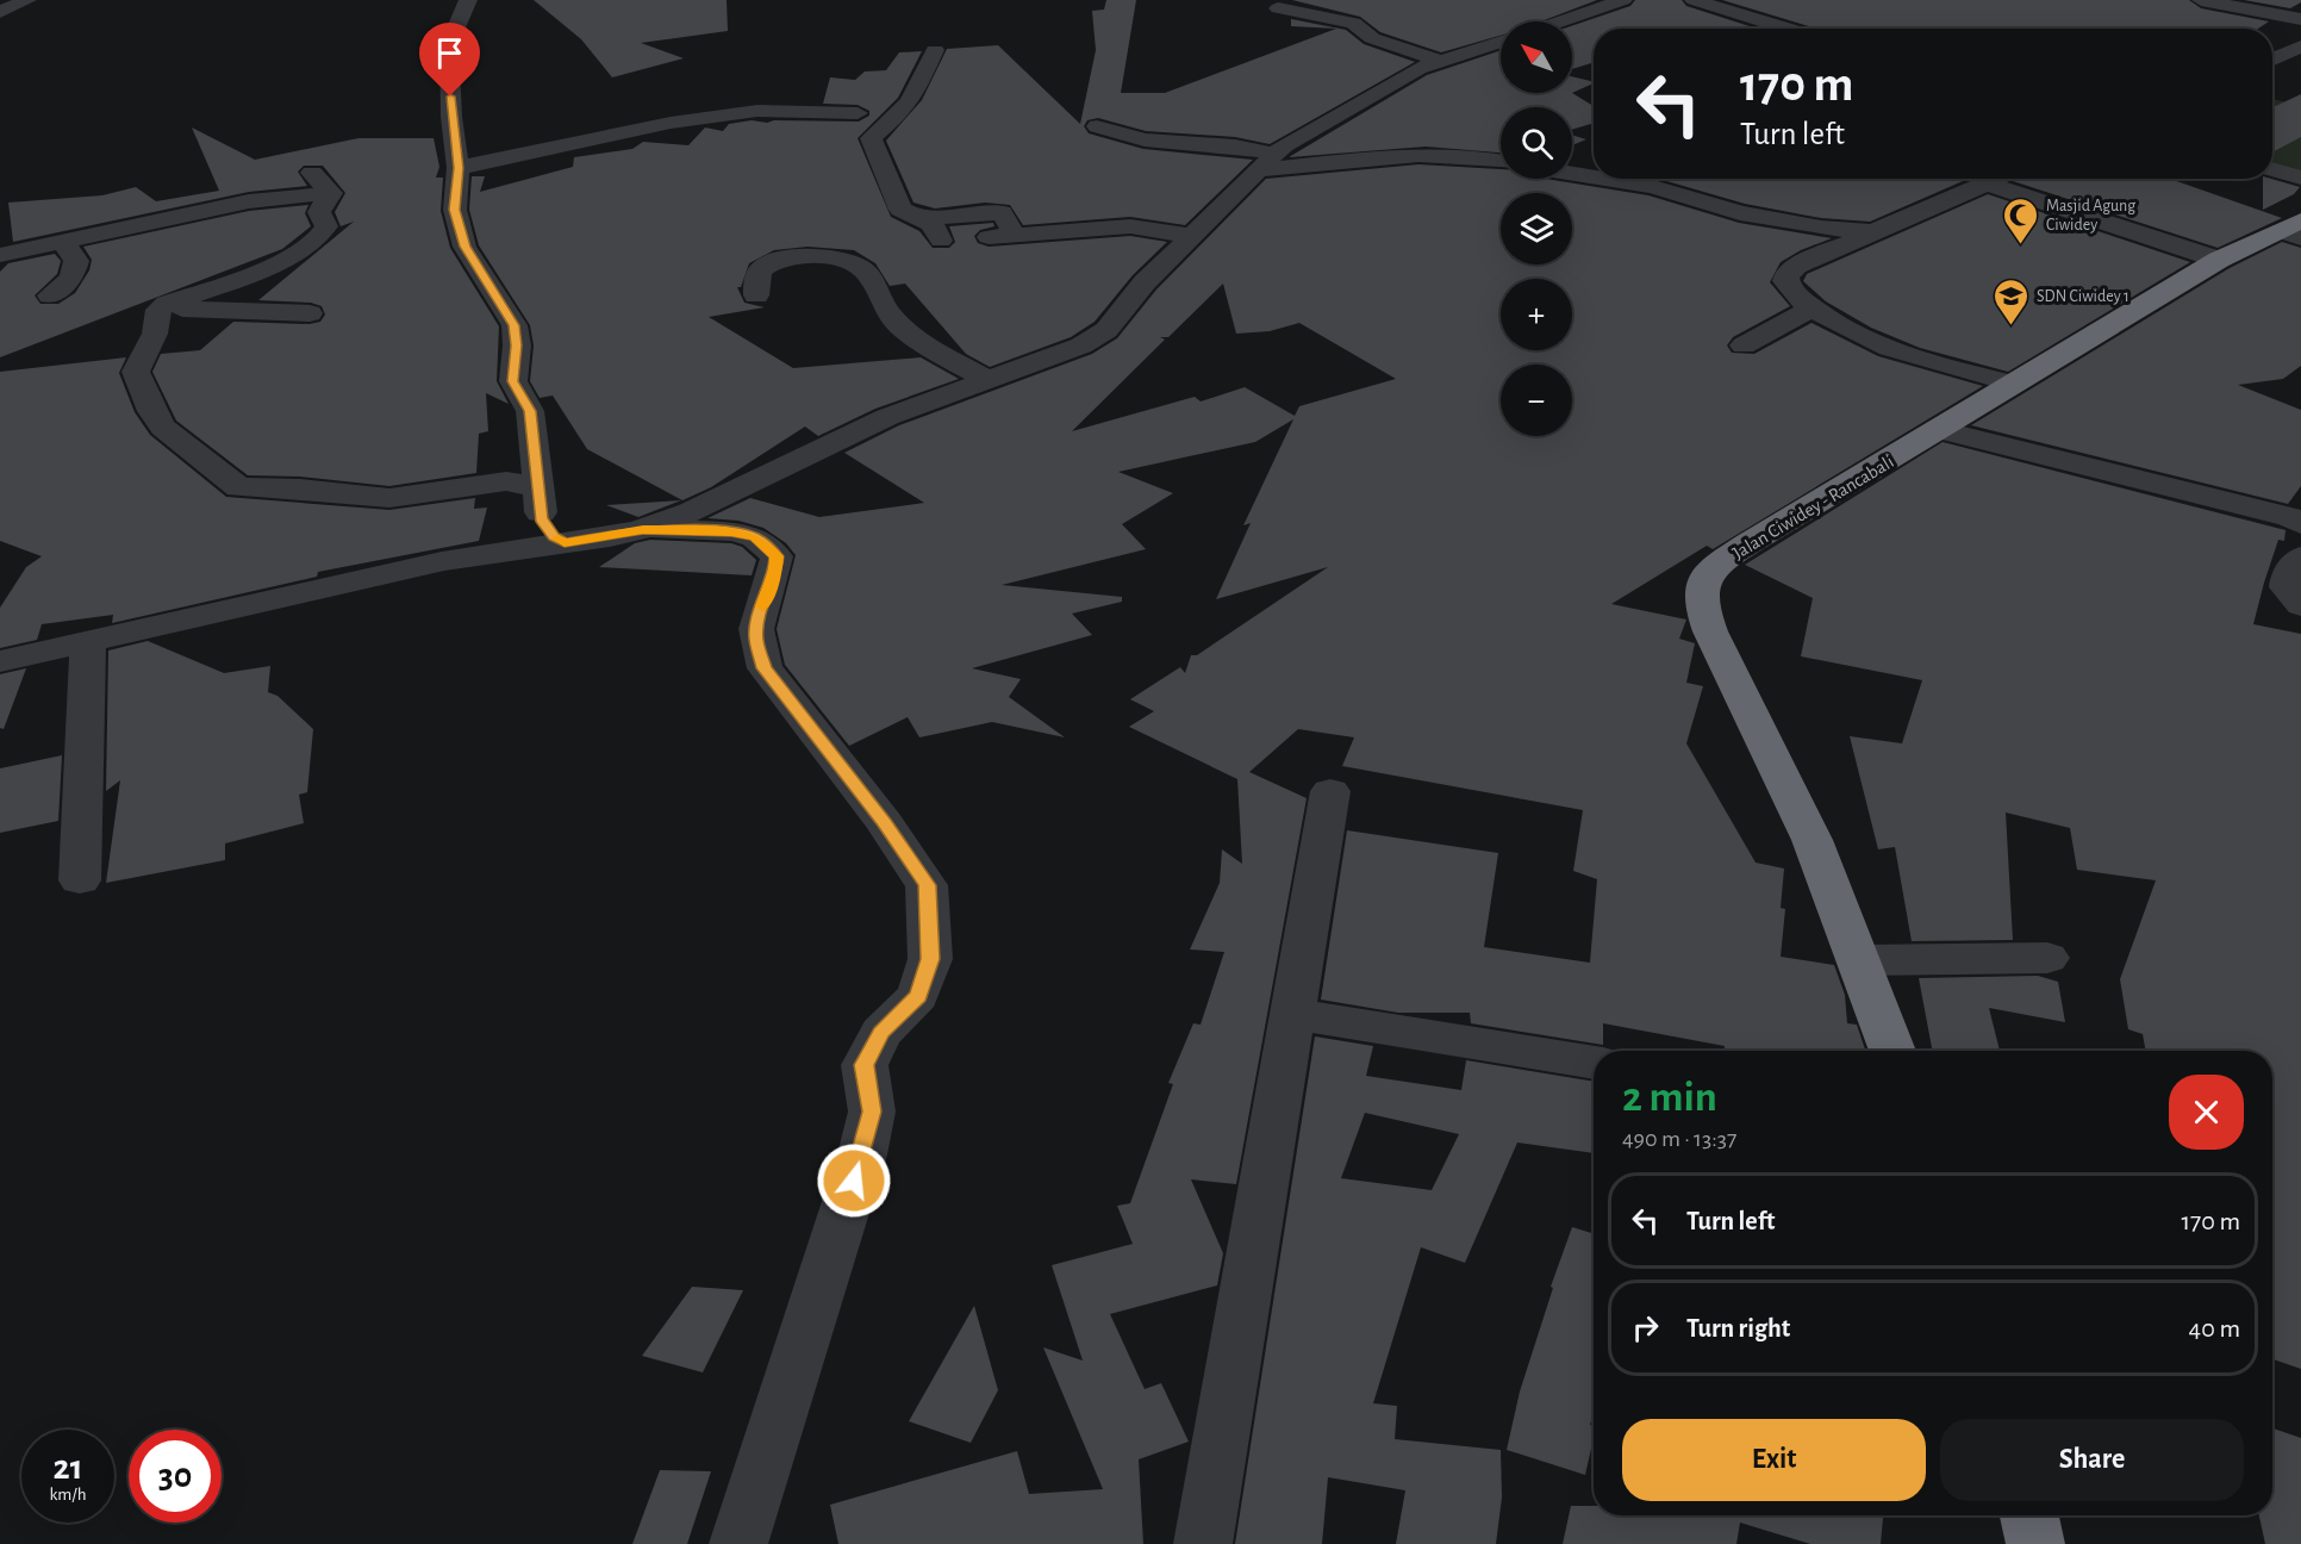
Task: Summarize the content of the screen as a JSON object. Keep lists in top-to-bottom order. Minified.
{"streets":{"highway":["Jalan Ciwidey - Rancabali"]},"places":{"mosque":["Masjid Agung Ciwidey"],"school or university":["SDN Ciwidey 1"]},"north":"top left","page":{"map_buttons":["+","−"],"turn":["170 m","Turn left"],"heading":["2 min","490 m · 13:37"],"list":[{"name":"Turn left","value":"170 m"},{"name":"Turn right","value":"40 m"}],"buttons":["Exit","Share"],"speed":"21 km/h","limit":"30"}}
